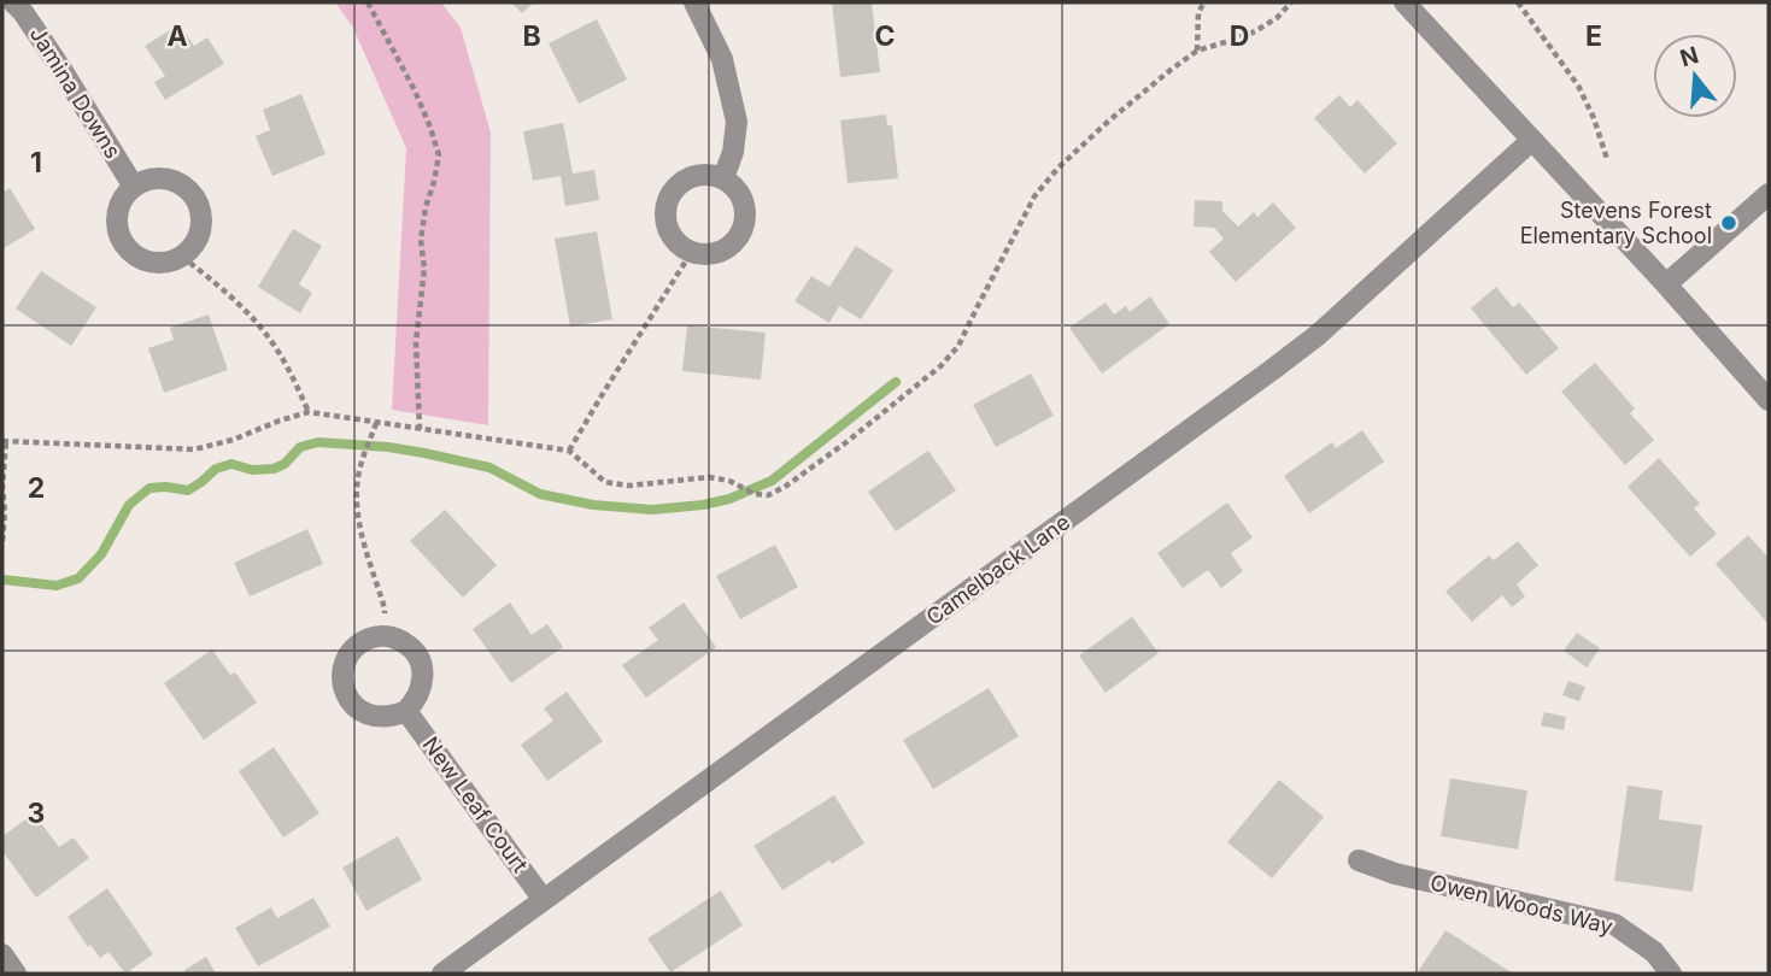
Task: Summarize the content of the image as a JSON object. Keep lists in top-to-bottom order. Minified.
{"streets":{"street":["Jamina Downs","Camelback Lane","New Leaf Court","Owen Woods Way"]},"crossings":[["Camelback Lane","New Leaf Court"]],"places":["Stevens Forest Elementary School"],"north":"top","grid":{"columns":["A","B","C","D","E"],"rows":["1","2","3"]}}
